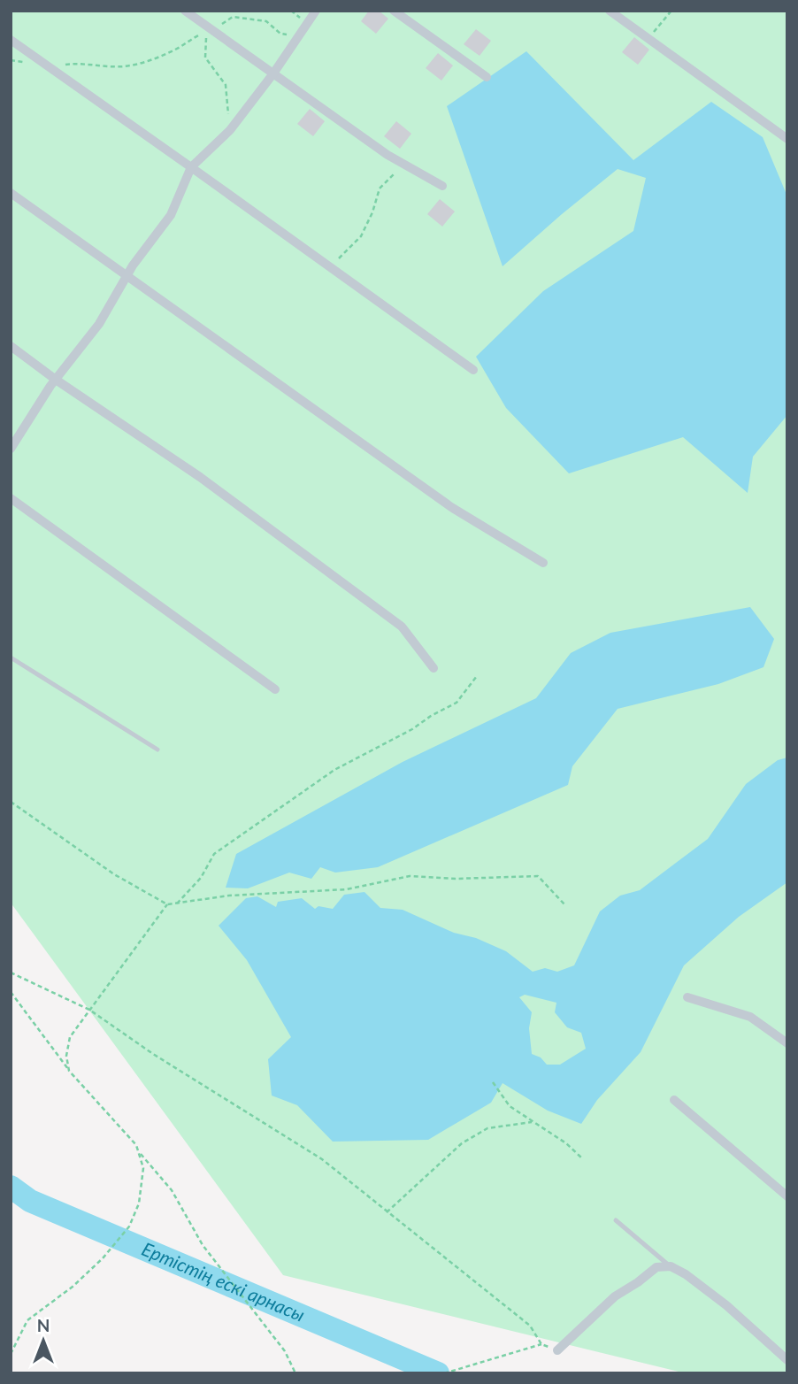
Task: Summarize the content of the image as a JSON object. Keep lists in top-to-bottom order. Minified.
{"water":["Ертістің ескі арнасы"],"north":"top"}
